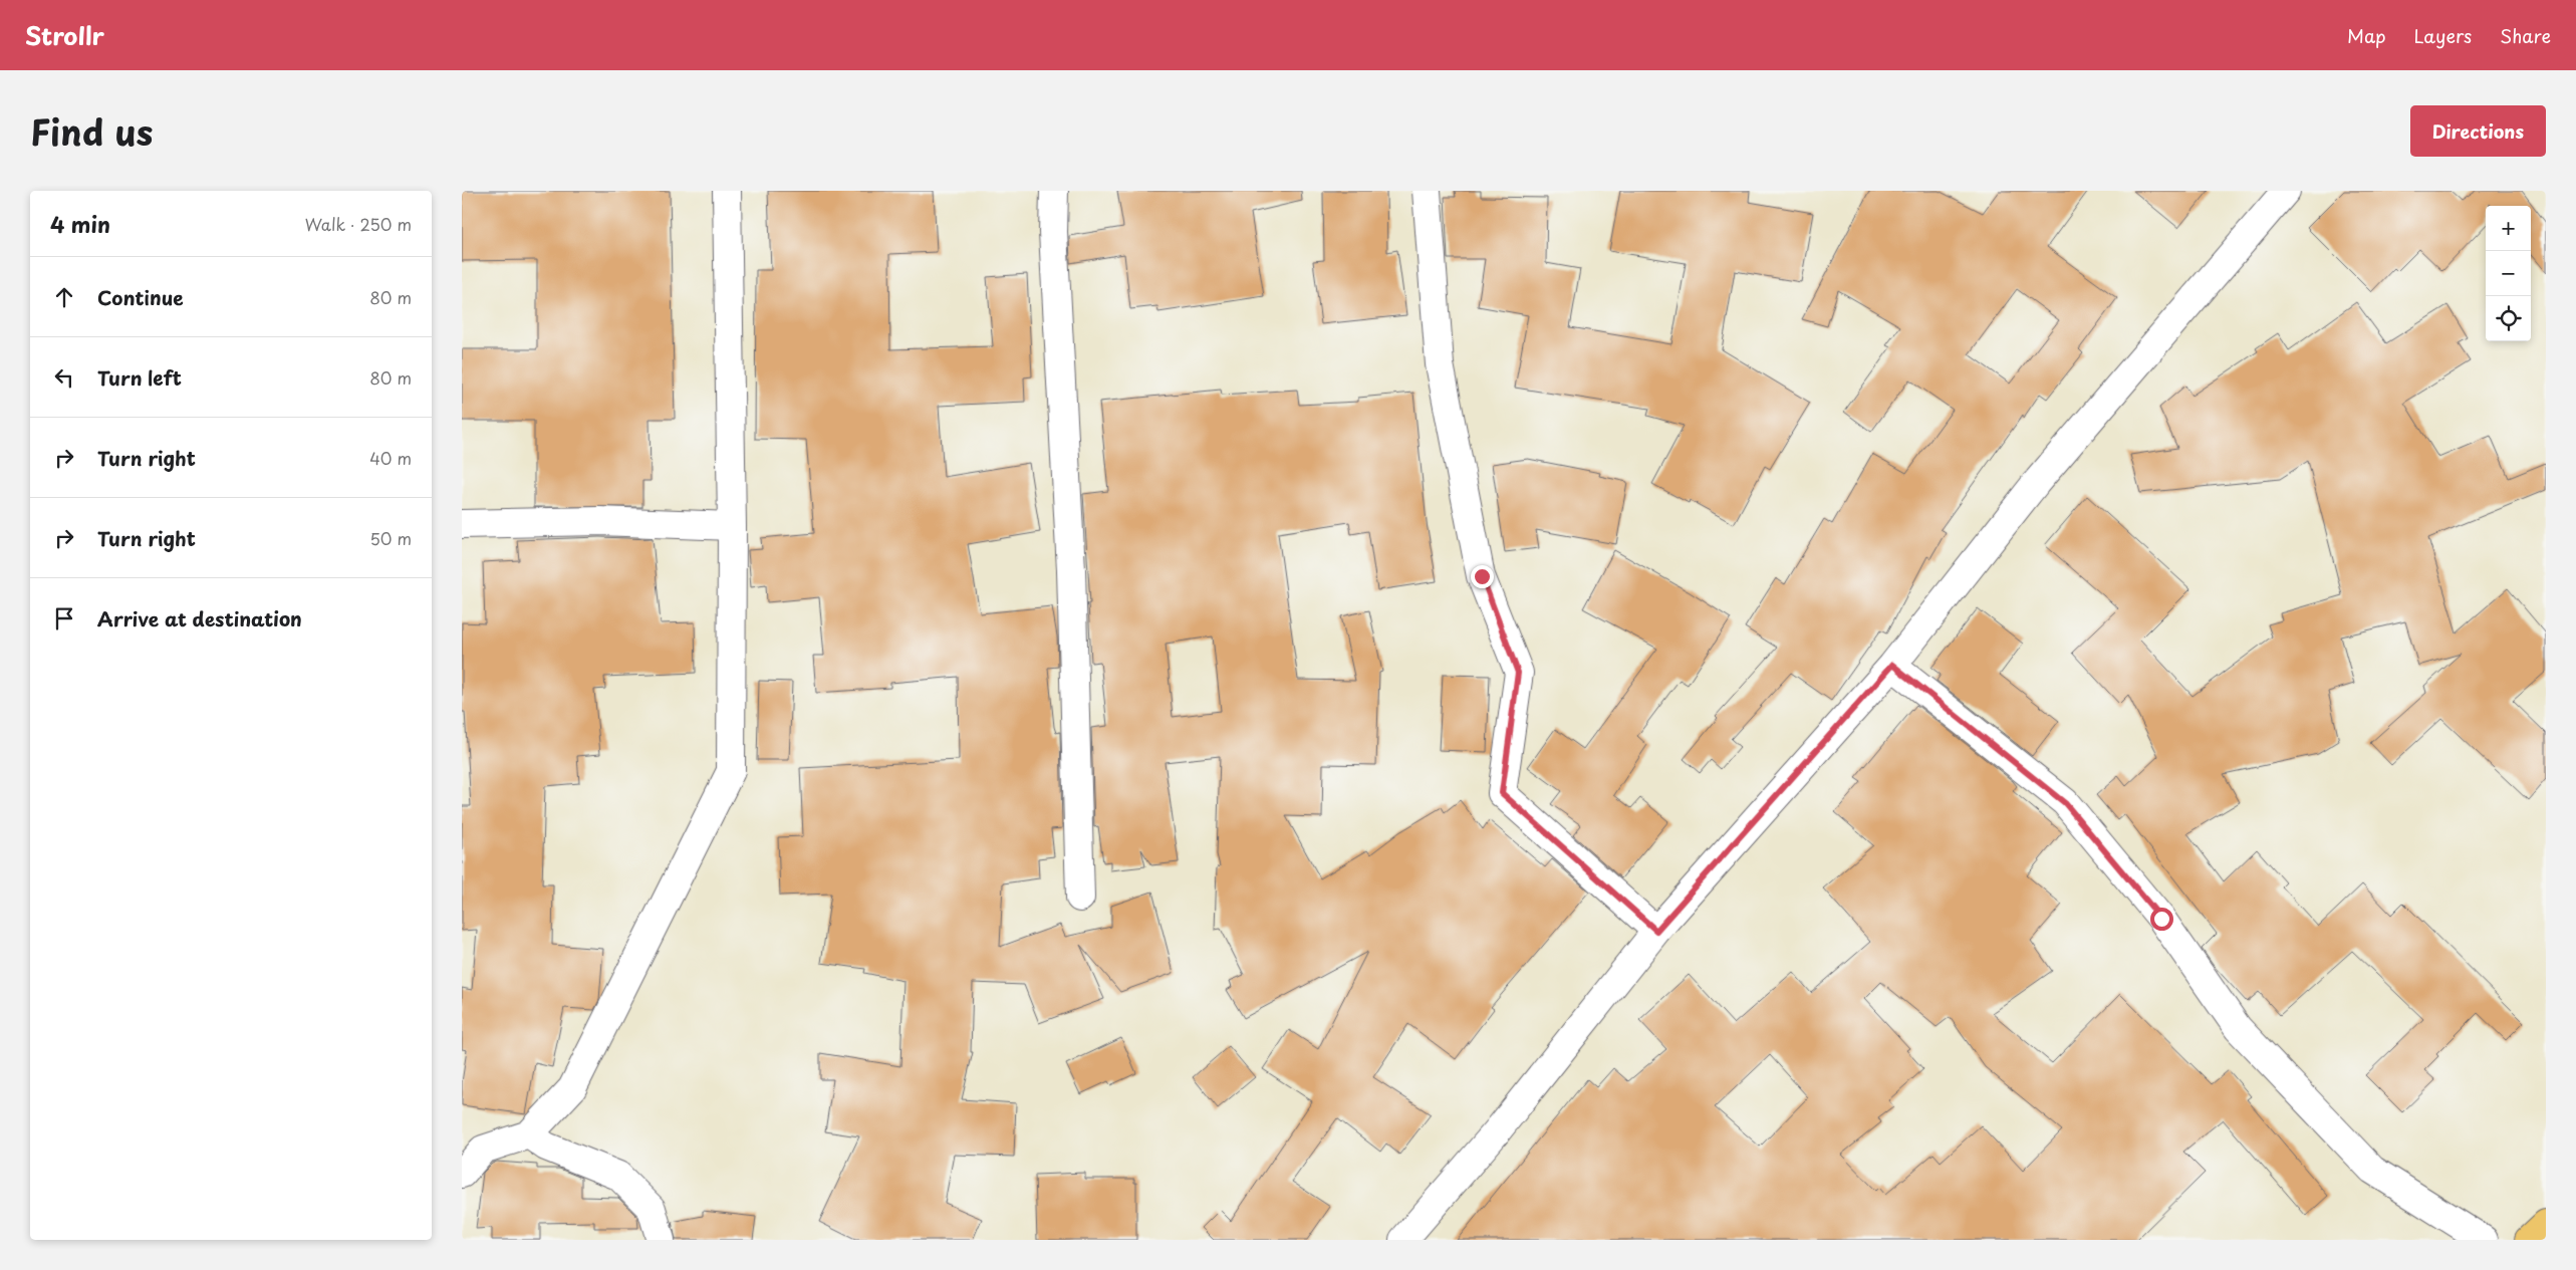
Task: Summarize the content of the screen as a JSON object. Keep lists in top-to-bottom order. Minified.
{"page":{"header":"Strollr","nav":["Map","Layers","Share"],"title":"Find us","buttons":"Directions","heading":["4 min","Walk · 250 m"],"map_buttons":["+","−"],"list":[["Continue","80 m"],["Turn left","80 m"],["Turn right","40 m"],["Turn right","50 m"],"Arrive at destination"]}}
